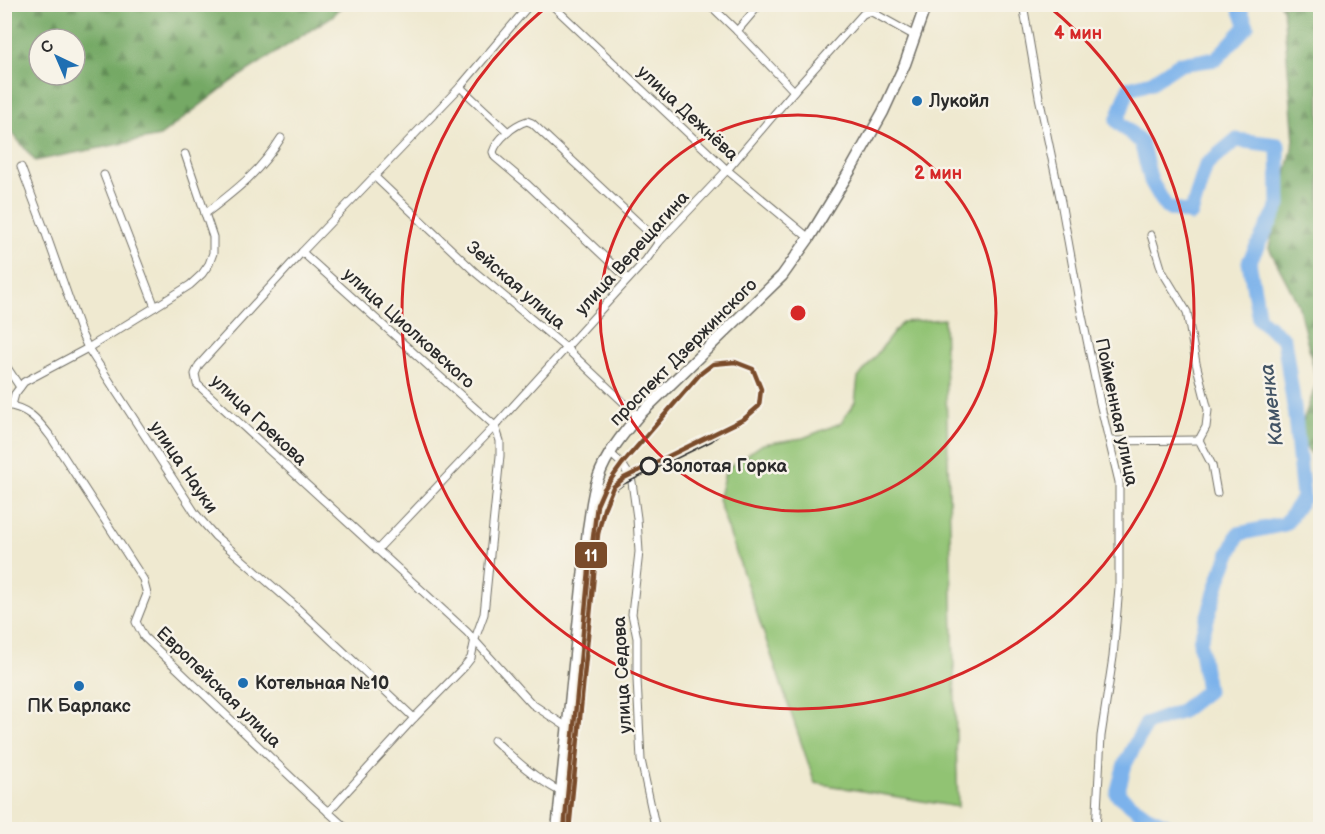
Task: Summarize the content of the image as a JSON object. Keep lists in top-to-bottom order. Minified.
{"streets":{"main road":["проспект Дзержинского"],"street":["улица Дежнёва","улица Верещагина","Зейская улица","улица Циолковского","Пойменная улица","улица Грекова","улица Науки","улица Седова","Европейская улица"]},"crossings":[["улица Дежнёва","улица Верещагина"],["улица Дежнёва","проспект Дзержинского"],["улица Верещагина","Зейская улица"],["улица Верещагина","улица Циолковского"],["улица Верещагина","проспект Дзержинского"],["улица Верещагина","улица Грекова"],["Зейская улица","проспект Дзержинского"],["Зейская улица","улица Грекова"],["улица Циолковского","улица Грекова"],["проспект Дзержинского","улица Грекова"],["проспект Дзержинского","улица Седова"]],"water":["Каменка"],"places":["Лукойл","Золотая Горка","Котельная №10","ПК Барлакс"],"lines":["transit line 11"],"north":"top left","rings":["4 мин","2 мин"]}
